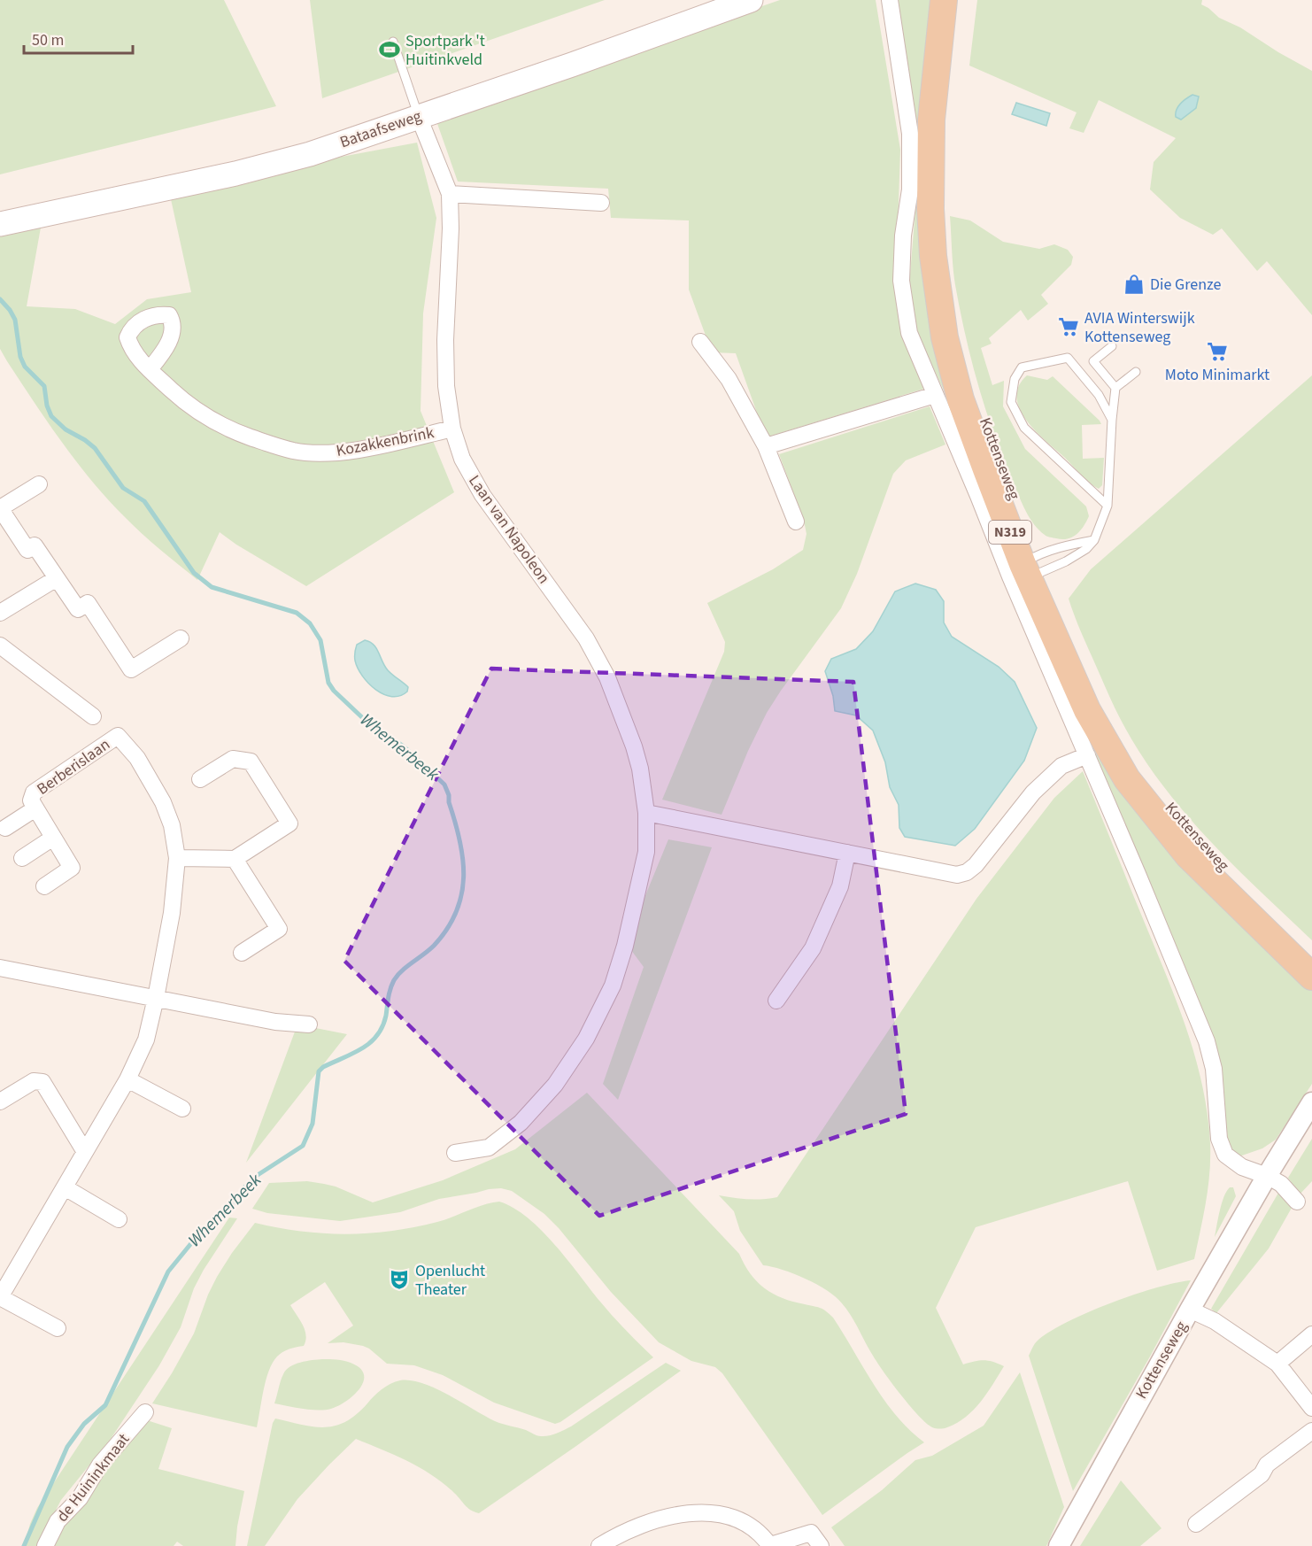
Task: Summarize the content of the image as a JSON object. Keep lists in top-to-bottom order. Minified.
{"streets":{"main road":["Bataafseweg","Kottenseweg","N319"],"street":["Kozakkenbrink","Laan van Napoleon","Berberislaan","de Huininkmaat"]},"crossings":[["Bataafseweg","Laan van Napoleon"],["Kozakkenbrink","Laan van Napoleon"]],"water":["Whemerbeek"],"places":{"sports":["Sportpark 't Huitinkveld"],"shop":["Die Grenze"],"supermarket":["AVIA Winterswijk Kottenseweg","Moto Minimarkt"],"theatre":["Openlucht Theater"]},"scale_bar":"50 m"}
